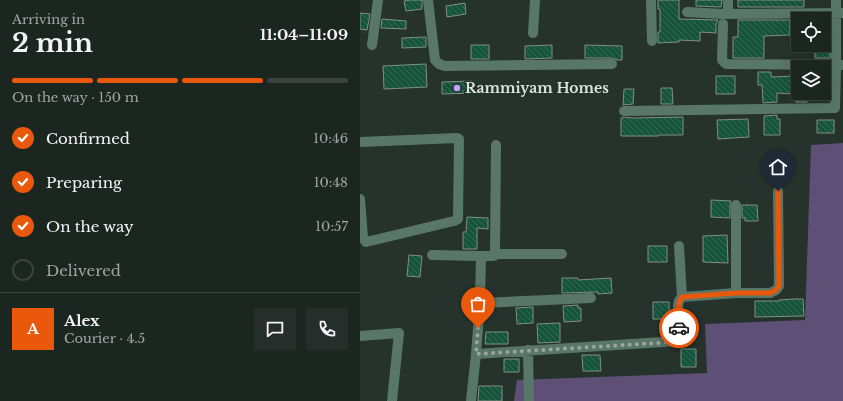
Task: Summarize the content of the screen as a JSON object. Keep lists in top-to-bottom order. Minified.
{"places":["Rammiyam Homes"],"page":{"heading":["2 min","Arriving in","11:04–11:09"],"panel":["Alex","Courier · 4.5"],"bar":"On the way · 150 m","list":[["Confirmed","10:46"],["Preparing","10:48"],["On the way","10:57"],"Delivered"],"round":"A"}}
